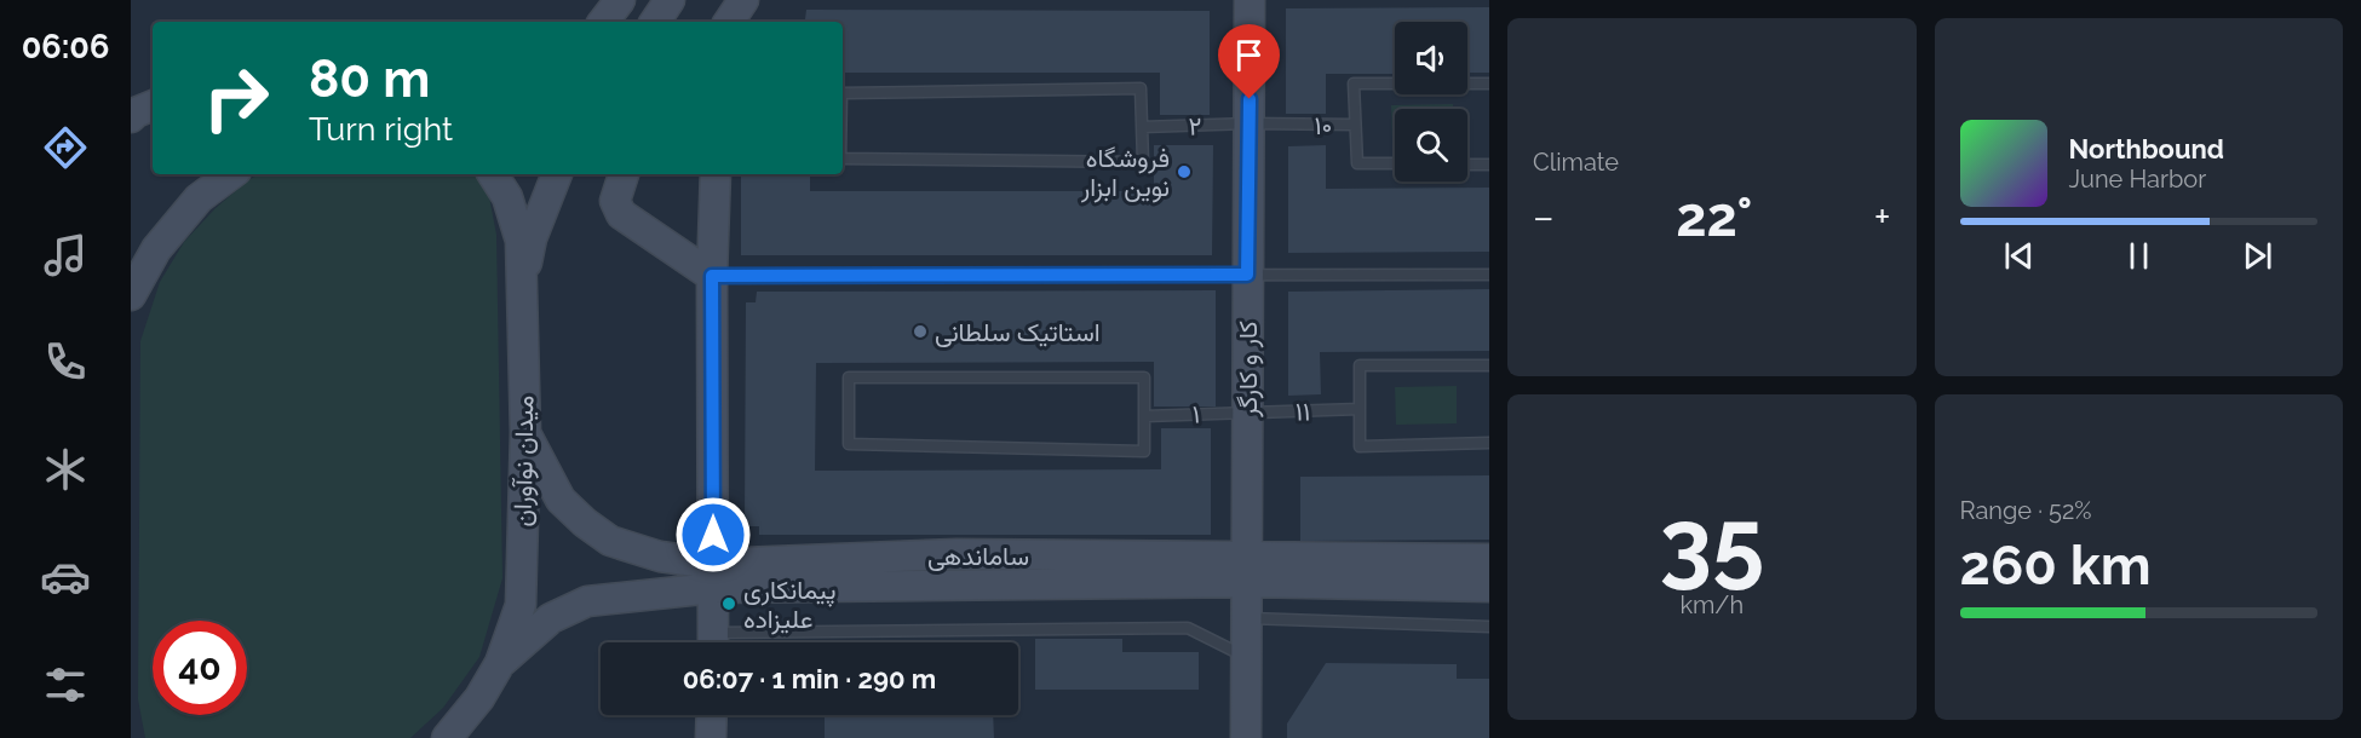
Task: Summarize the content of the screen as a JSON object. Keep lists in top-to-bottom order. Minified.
{"streets":{"street":["کار و کارگر","میدان نوآوران","ساماندهی"],"lane":["۱۰","۲","۱۱","۱"]},"crossings":[["۱۰","۲"],["۱۰","کار و کارگر"],["۲","کار و کارگر"],["کار و کارگر","۱۱"],["کار و کارگر","۱"],["کار و کارگر","ساماندهی"],["۱۱","۱"],["میدان نوآوران","ساماندهی"]],"places":["فروشگاه نوین ابزار","استاتیک سلطانی","پیمانکاری علیزاده"],"page":{"tabs":"06:06","tile":["Climate",["35","km/h"],["Range · 52%","260 km"]],"turn":["80 m","Turn right"],"song":["Northbound","June Harbor"],"heat":["−","22°","+"],"limit":"40","trip":"06:07 · 1 min · 290 m"}}
